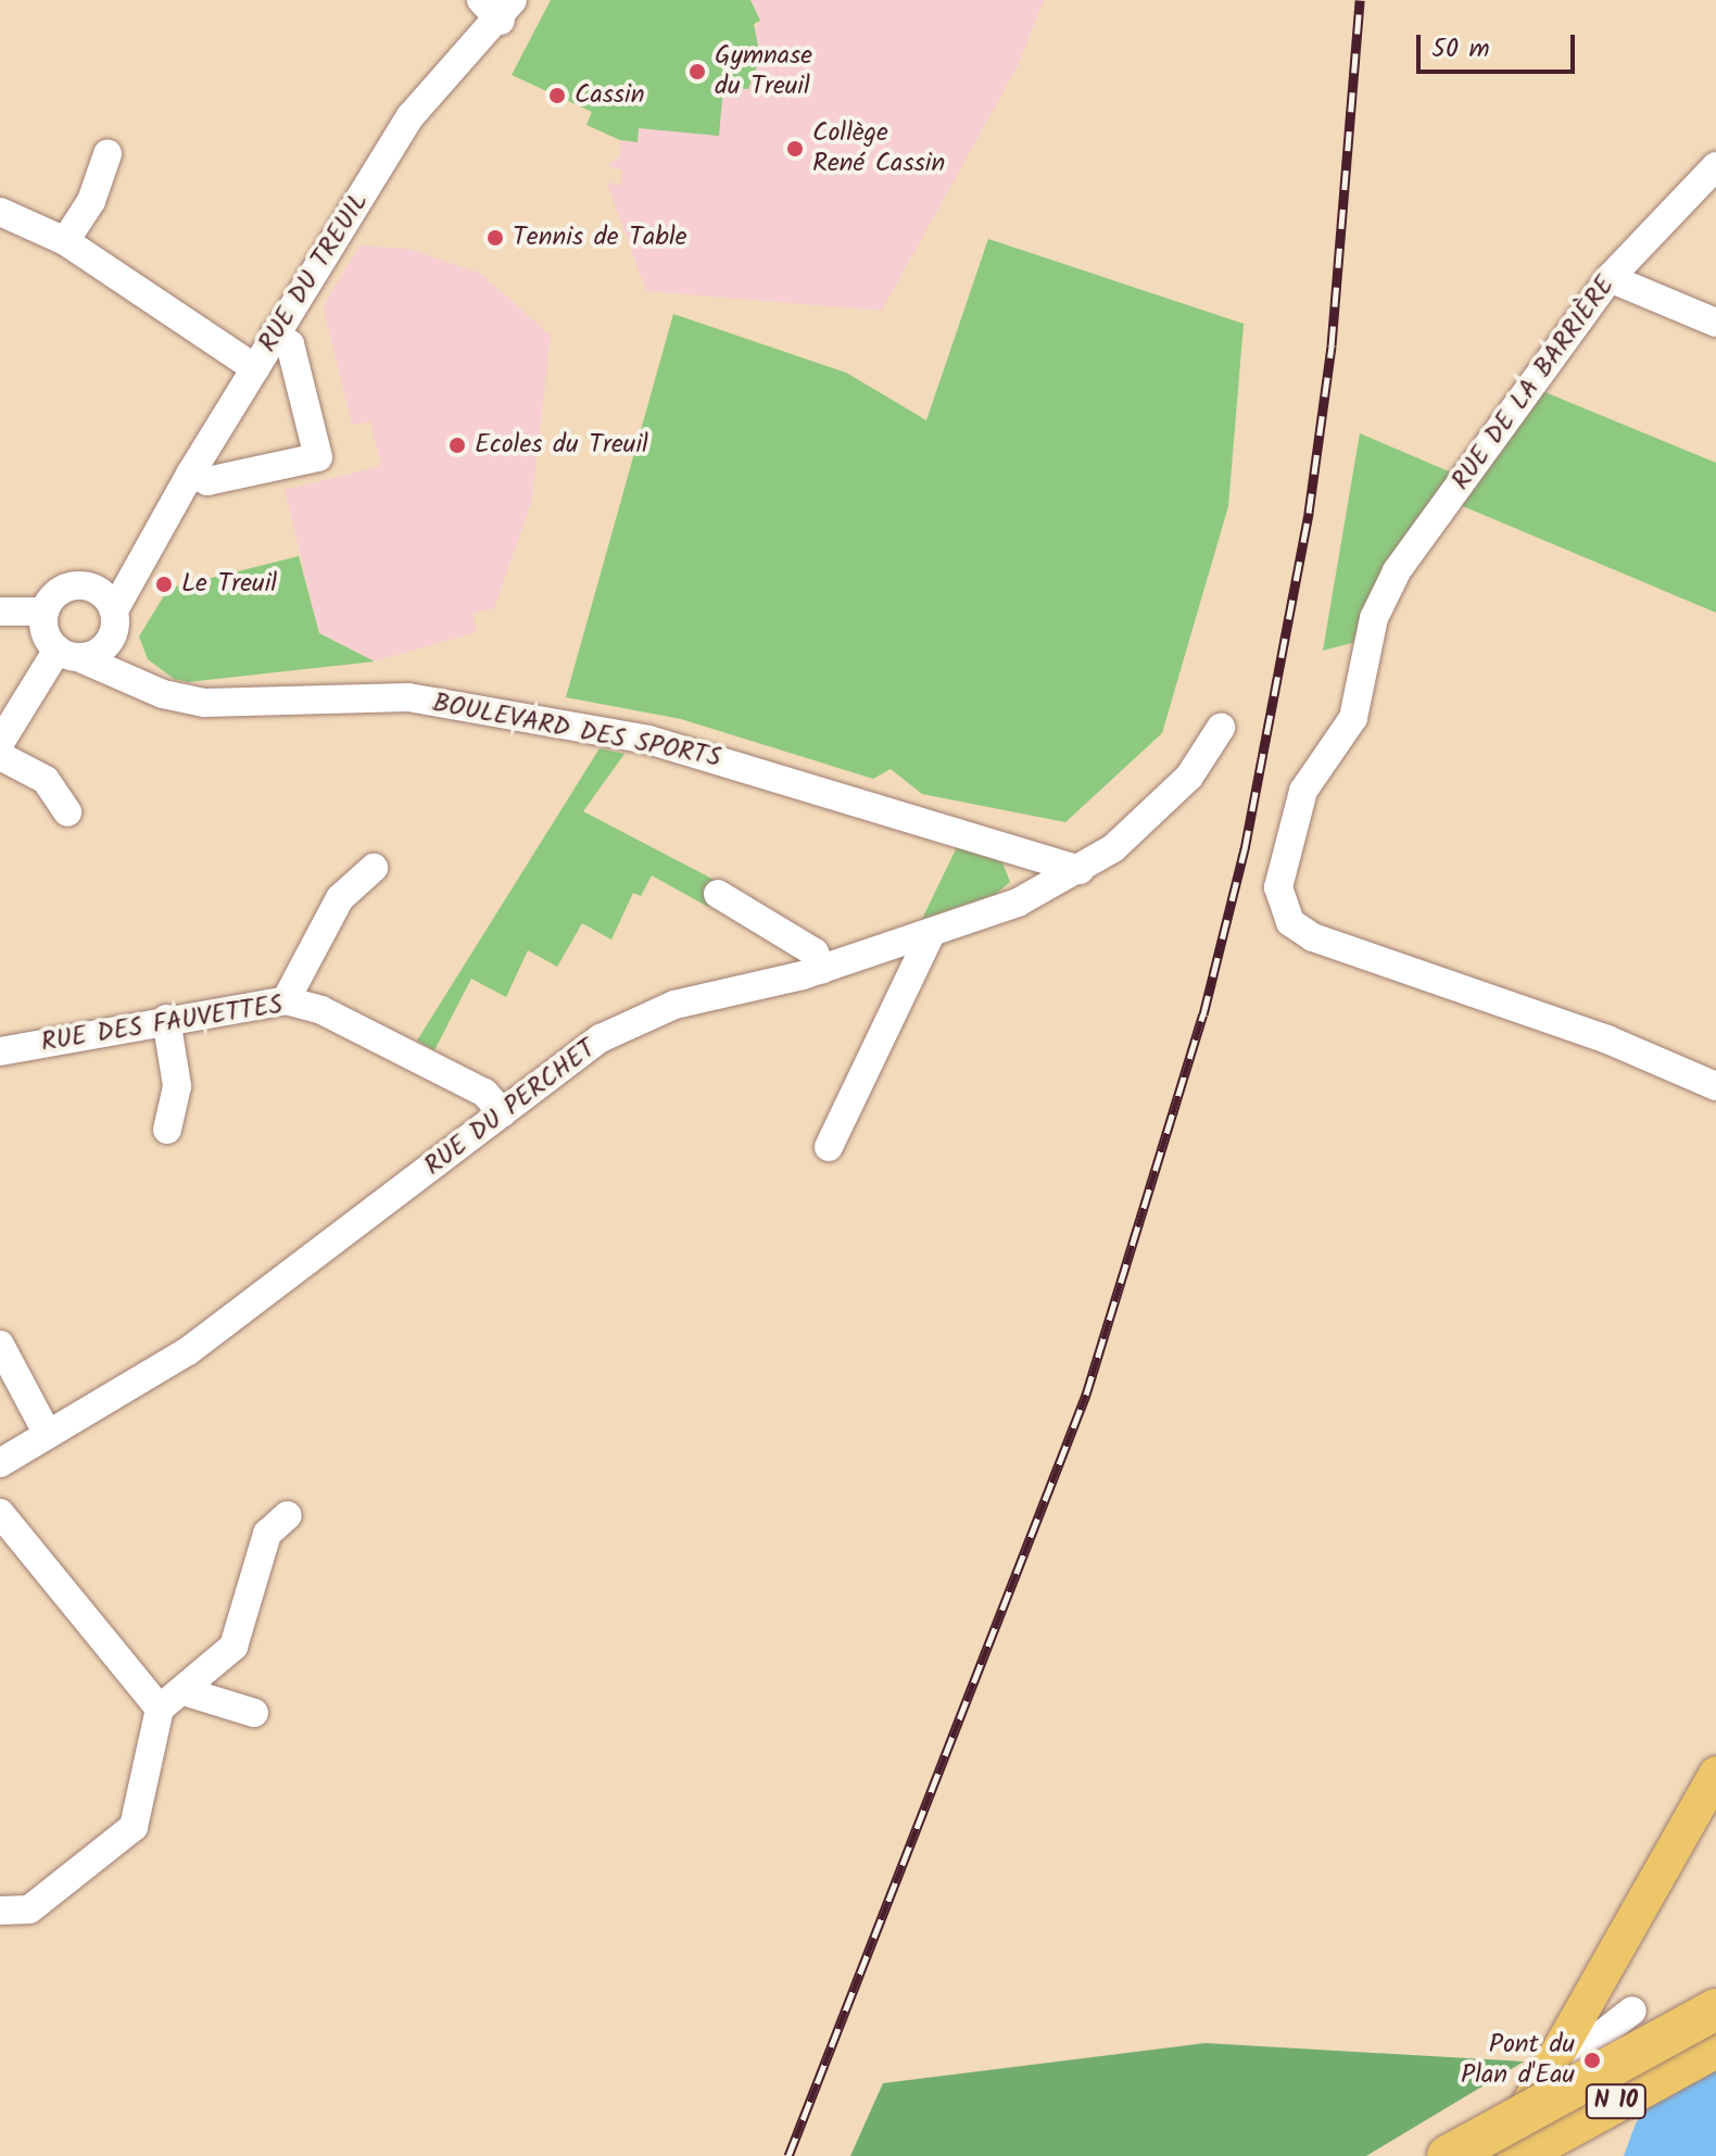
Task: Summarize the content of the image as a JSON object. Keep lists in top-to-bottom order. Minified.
{"streets":{"highway":["N 10"],"street":["RUE DU TREUIL","RUE DE LA BARRIÈRE","BOULEVARD DES SPORTS","RUE DES FAUVETTES","RUE DU PERCHET"]},"crossings":[["RUE DU TREUIL","BOULEVARD DES SPORTS"],["BOULEVARD DES SPORTS","RUE DU PERCHET"],["RUE DES FAUVETTES","RUE DU PERCHET"]],"places":["Gymnase du Treuil","Cassin","Collège René Cassin","Tennis de Table","Ecoles du Treuil","Le Treuil","Pont du Plan d'Eau"],"scale_bar":"50 m"}
